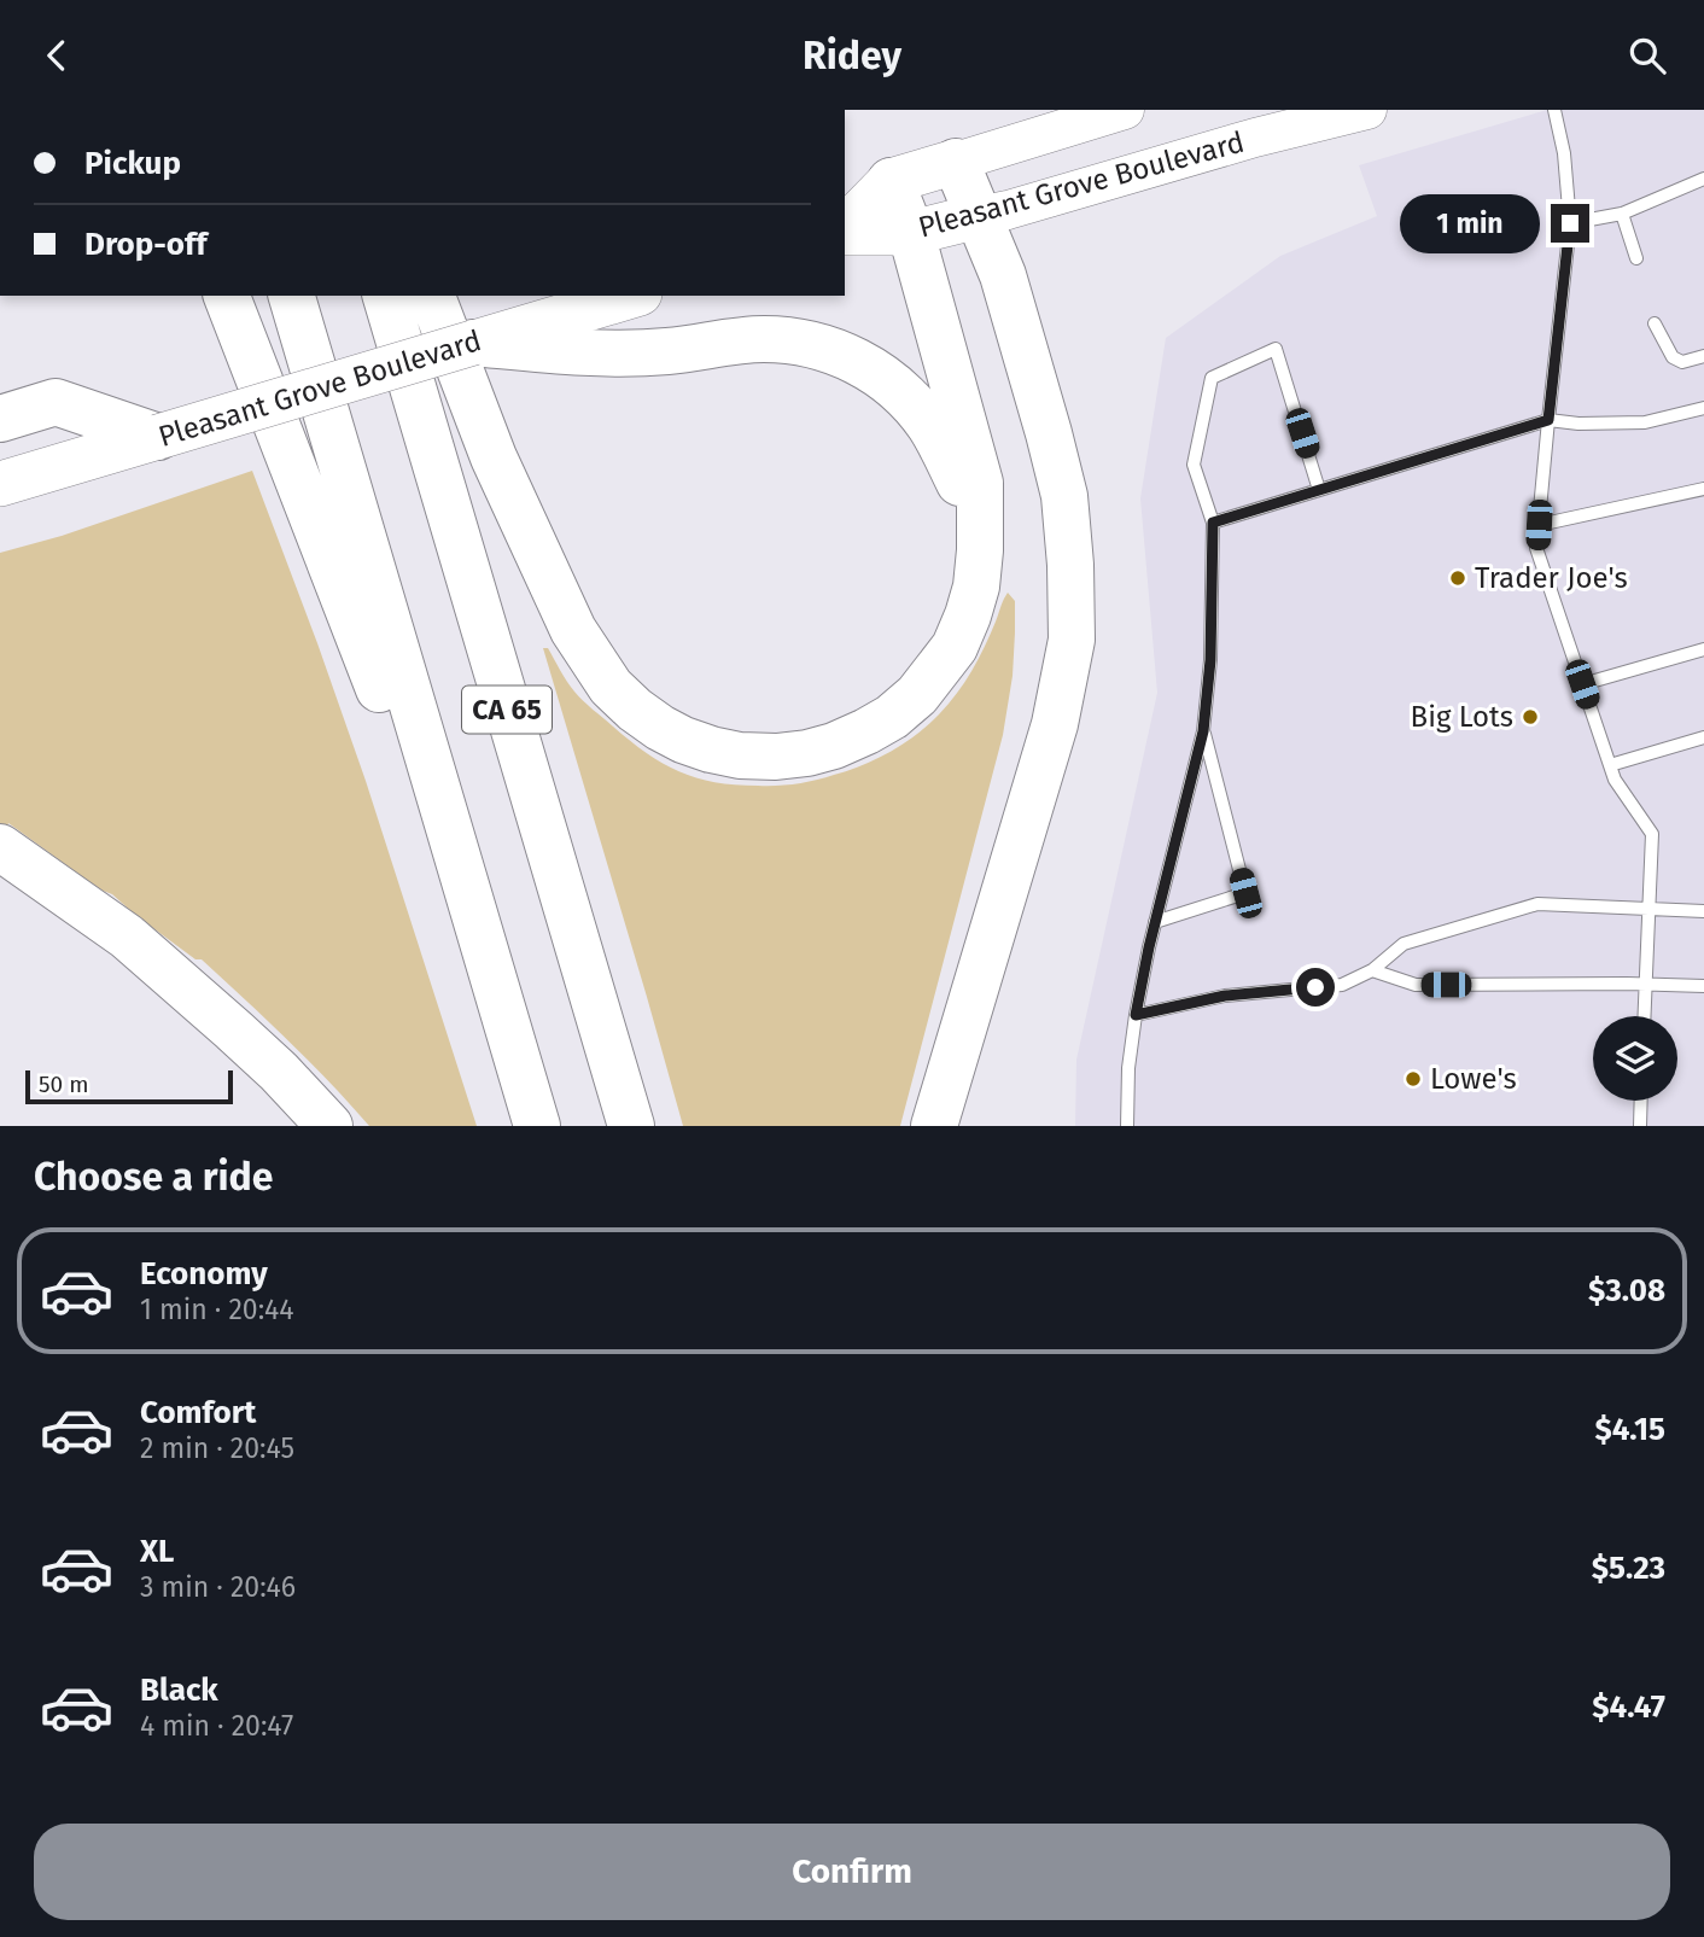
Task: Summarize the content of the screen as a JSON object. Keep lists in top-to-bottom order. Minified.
{"streets":{"highway":["CA 65"],"main road":["Pleasant Grove Boulevard"]},"places":["Trader Joe's","Big Lots","Lowe's"],"scale_bar":"50 m","page":{"header":"Ridey","banner":["Pickup","Drop-off"],"bubble":"1 min","scale":"50 m","heading":"Choose a ride","list":[{"name":"Economy","note":"1 min · 20:44","value":"$3.08"},{"name":"Comfort","note":"2 min · 20:45","value":"$4.15"},{"name":"XL","note":"3 min · 20:46","value":"$5.23"},{"name":"Black","note":"4 min · 20:47","value":"$4.47"}],"buttons":"Confirm"}}
